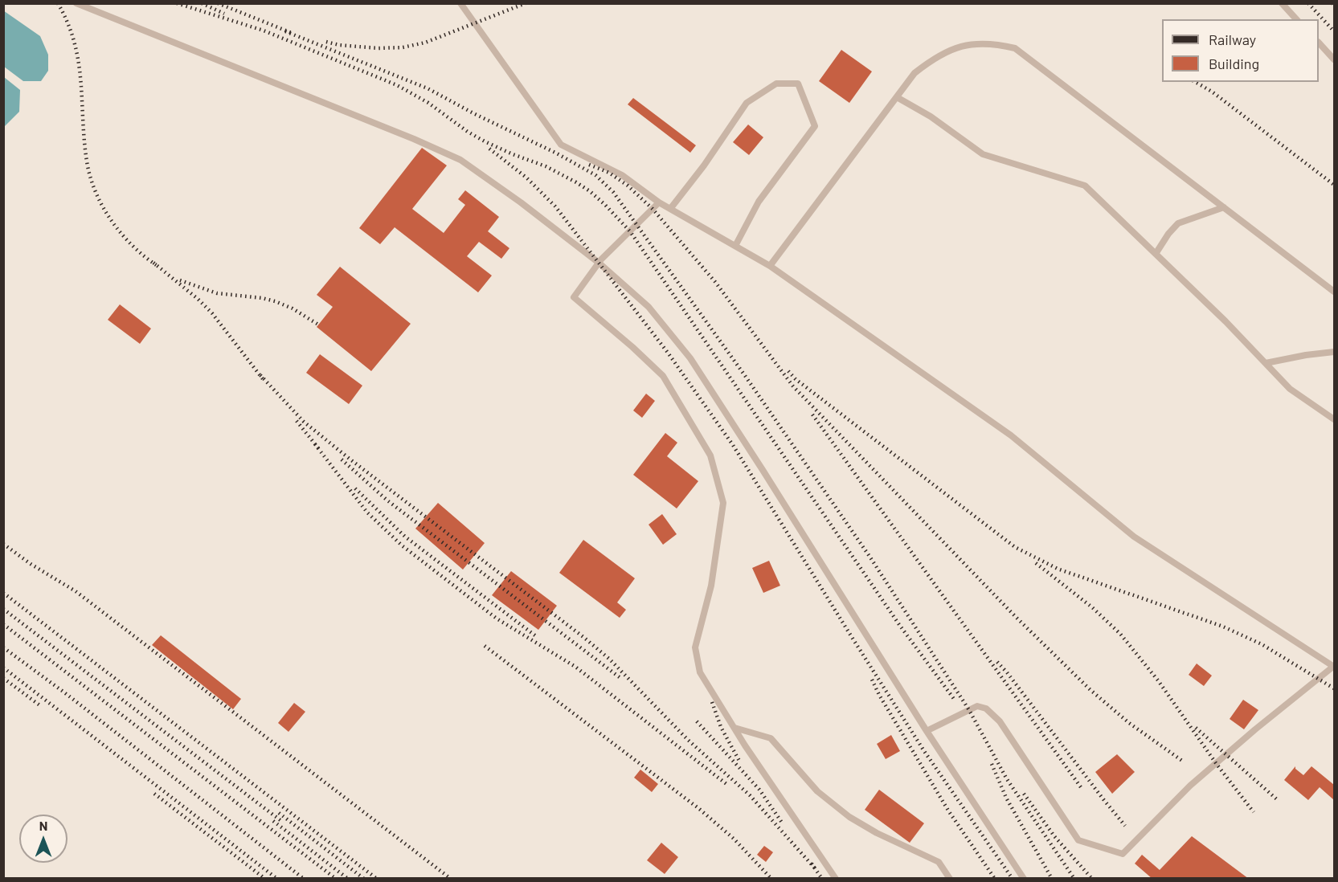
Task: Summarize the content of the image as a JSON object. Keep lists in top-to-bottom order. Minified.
{"legend":["Railway","Building"],"north":"top"}
